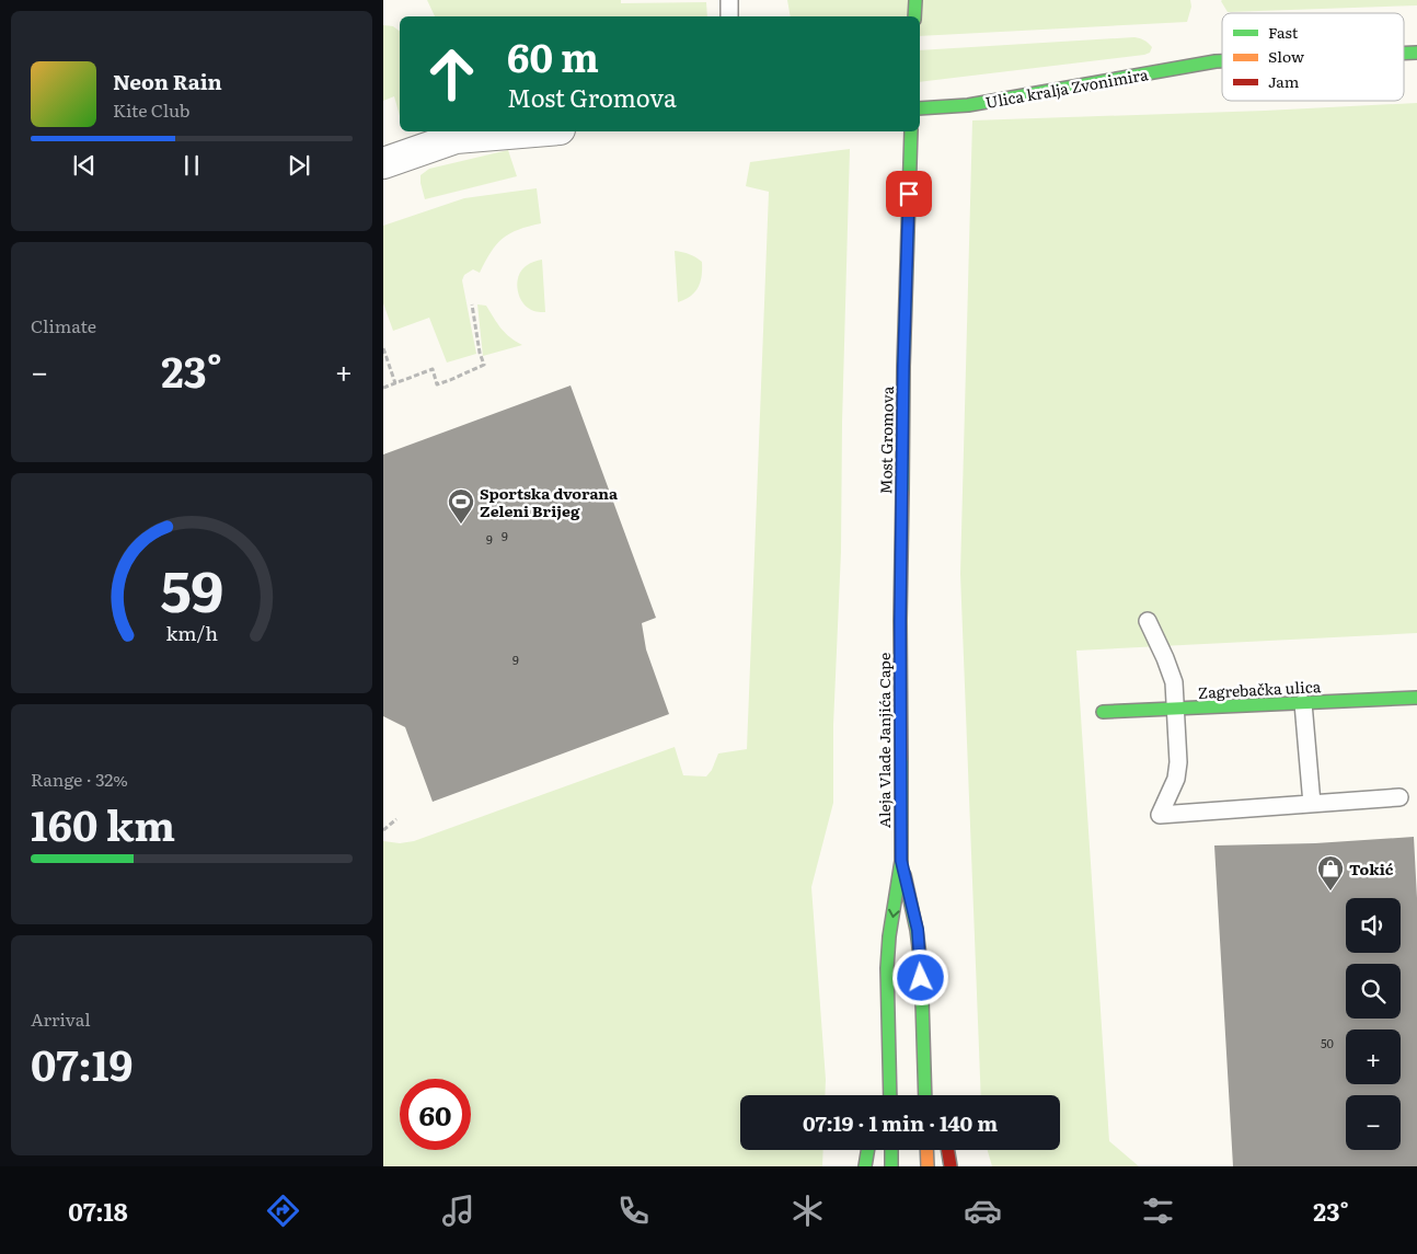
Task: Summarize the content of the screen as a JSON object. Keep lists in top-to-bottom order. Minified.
{"streets":{"main road":["Ulica kralja Zvonimira","Most Gromova","Zagrebačka ulica","Aleja Vlade Janjića Cape"]},"crossings":[["Most Gromova","Aleja Vlade Janjića Cape"]],"places":{"sports":["Sportska dvorana Zeleni Brijeg"],"shop":["Tokić"]},"house_numbers":["9","9","9","50"],"legend":["Fast","Slow","Jam"],"page":{"turn":["60 m","Most Gromova"],"song":["Neon Rain","Kite Club"],"tile":["Climate",["Range · 32%","160 km"],["Arrival","07:19"]],"heat":["−","23°","+"],"map_buttons":["+","−"],"limit":"60","trip":"07:19 · 1 min · 140 m","tabs":["07:18","23°"],"gauge":["59","km/h"]}}
